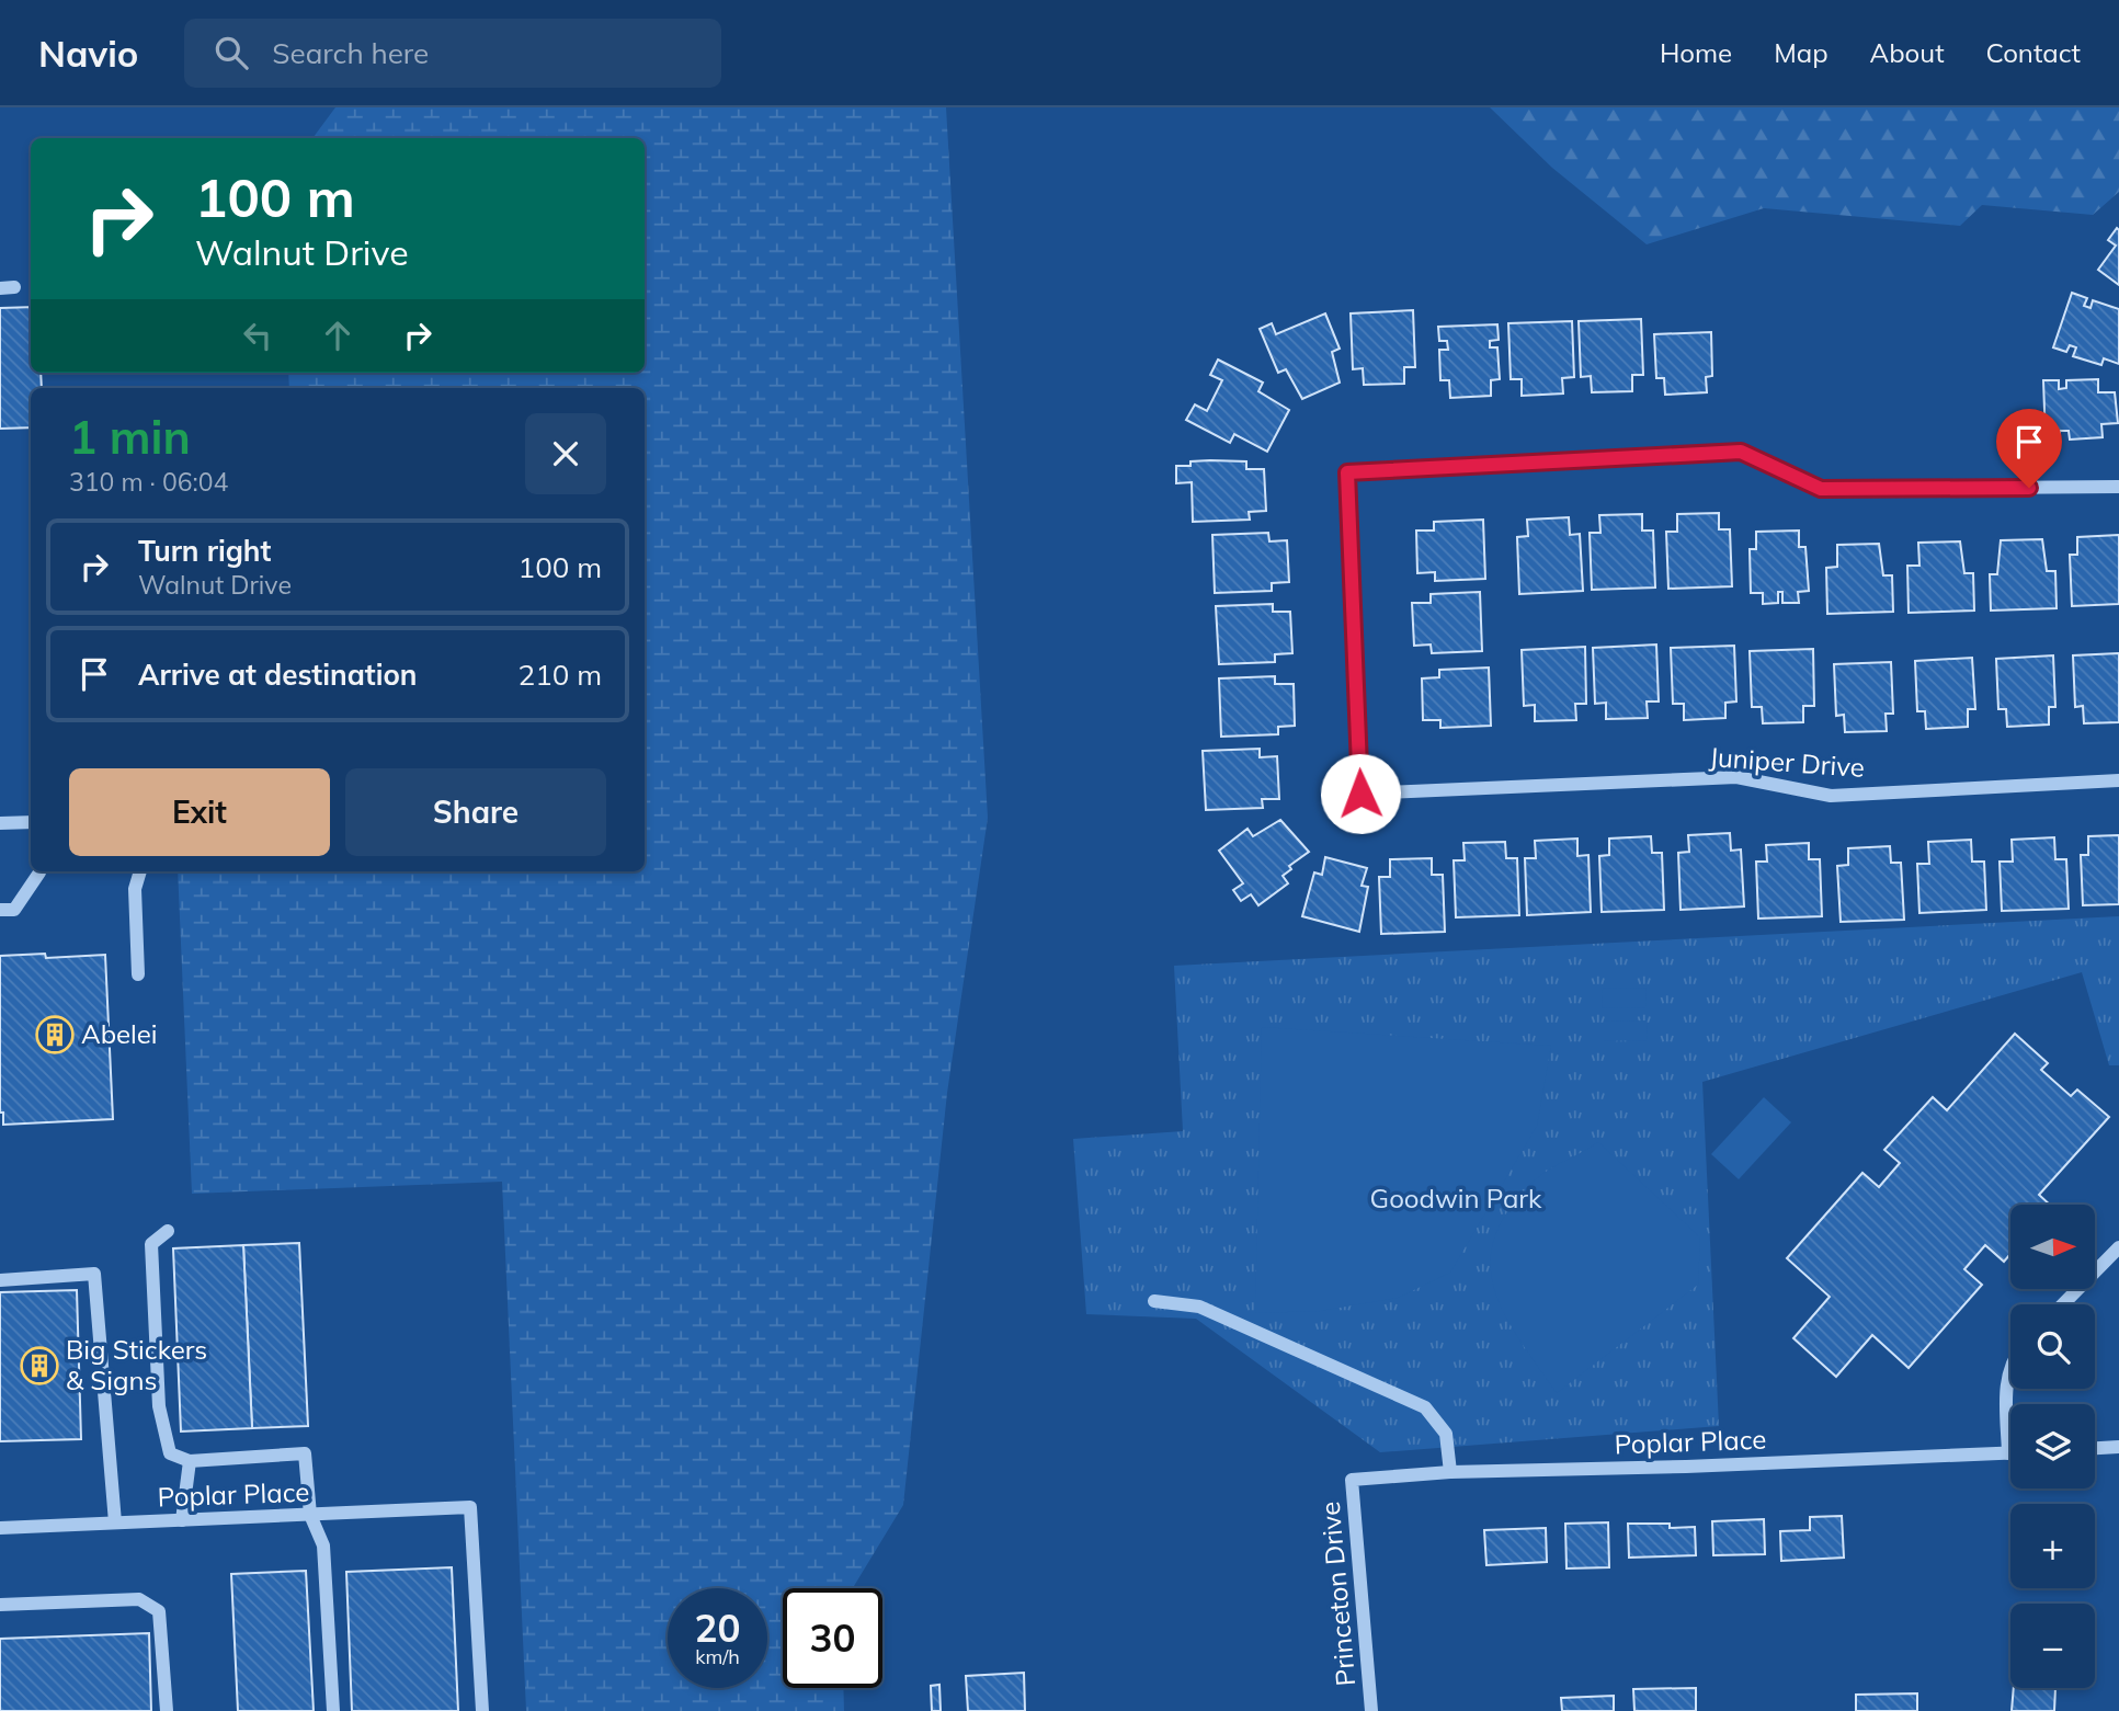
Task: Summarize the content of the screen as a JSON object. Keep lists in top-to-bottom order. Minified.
{"streets":{"street":["Juniper Drive","Poplar Place","Princeton Drive"]},"crossings":[["Poplar Place","Princeton Drive"]],"parks":["Goodwin Park"],"places":{"building":["Abelei","Big Stickers & Signs"]},"north":"right","page":{"header":"Navio","search":"Search here","nav":["Home","Map","About","Contact"],"turn":["100 m","Walnut Drive"],"heading":["1 min","310 m · 06:04"],"list":[{"name":"Turn right","note":"Walnut Drive","value":"100 m"},{"name":"Arrive at destination","value":"210 m"}],"buttons":["Exit","Share"],"map_buttons":["+","−"],"speed":"20 km/h","limit":"30"}}
